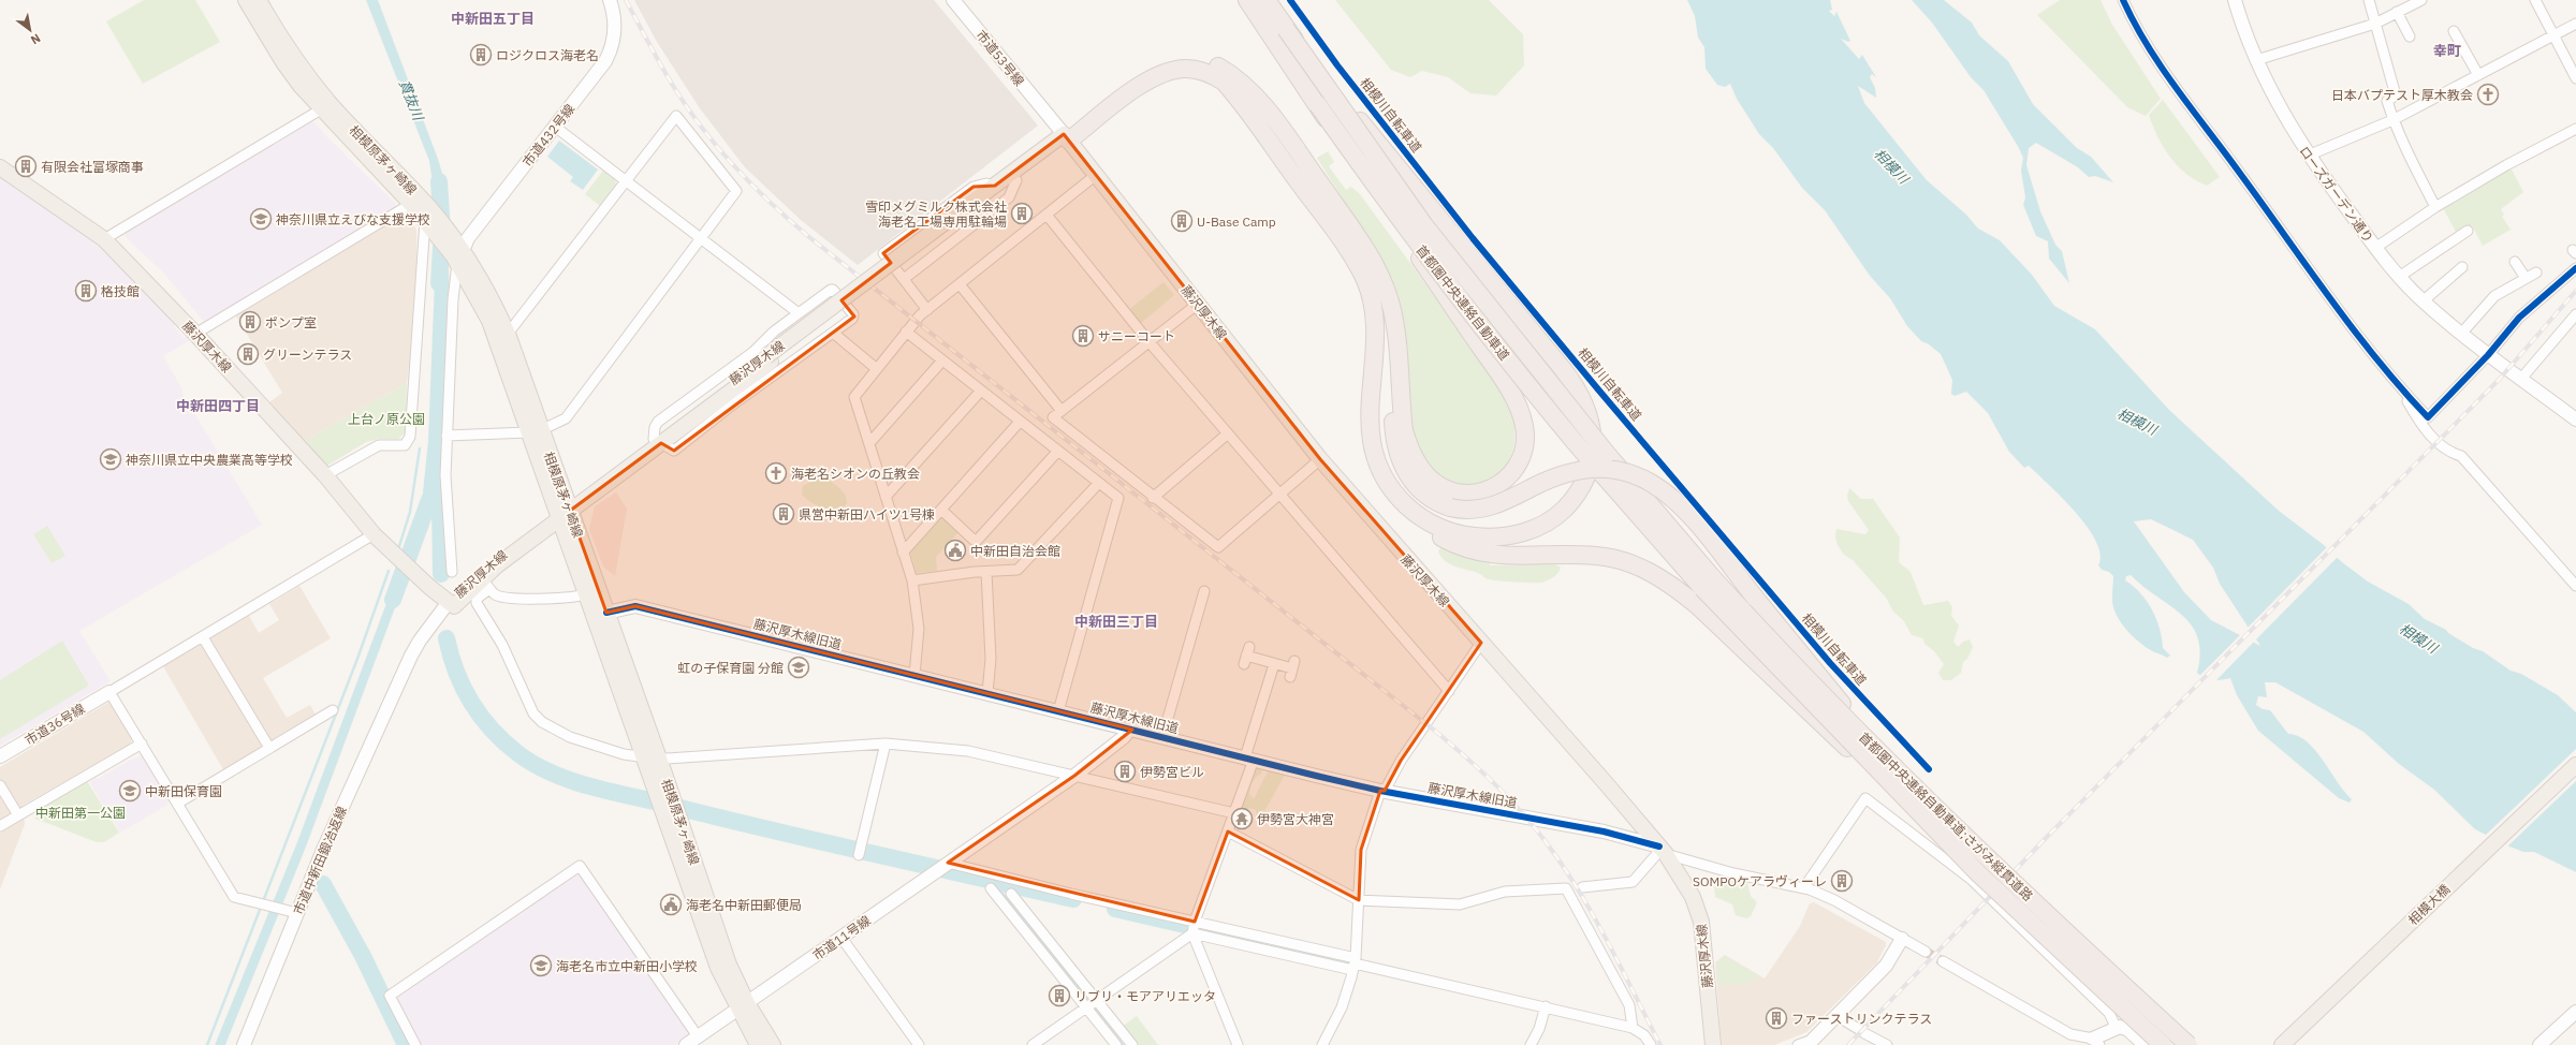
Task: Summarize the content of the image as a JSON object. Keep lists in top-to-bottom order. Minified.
{"streets":{"highway":["首都圏中央連絡自動車道","首都圏中央連絡自動車道;さがみ縦貫道路"],"main road":["相模原茅ヶ崎線","藤沢厚木線","相模大橋"],"street":["市道53号線","市道432号線","ローズガーデン通り","藤沢厚木線旧道","市道36号線","市道中新田鍛冶返線","市道11号線"],"cycle path":["相模川自転車道"]},"crossings":[["市道53号線","藤沢厚木線"],["市道432号線","相模原茅ヶ崎線"],["相模原茅ヶ崎線","藤沢厚木線"],["相模原茅ヶ崎線","藤沢厚木線旧道"],["相模原茅ヶ崎線","市道11号線"],["首都圏中央連絡自動車道","首都圏中央連絡自動車道;さがみ縦貫道路"],["藤沢厚木線","藤沢厚木線旧道"],["藤沢厚木線","市道中新田鍛冶返線"],["藤沢厚木線旧道","市道11号線"]],"districts":["中新田五丁目","幸町","中新田四丁目","中新田三丁目"],"water":["貫抜川","相模川"],"parks":["上台ノ原公園","中新田第一公園"],"places":{"building":["ロジクロス海老名","有限会社富塚商事","雪印メグミルク株式会社 海老名工場専用駐輪場","U-Base Camp","格技館","ポンプ室","サニーコート","グリーンテラス","県営中新田ハイツ1号棟","伊勢宮ビル","SOMPOケアラヴィーレ","リブリ・モアアリエッタ","ファーストリンクテラス"],"church":["日本バプテスト厚木教会","海老名シオンの丘教会"],"school or university":["神奈川県立えびな支援学校","神奈川県立中央農業高等学校","虹の子保育園 分館","中新田保育園","海老名市立中新田小学校"],"public building":["中新田自治会館","海老名中新田郵便局"],"temple":["伊勢宮大神宮"]},"north":"bottom right"}
